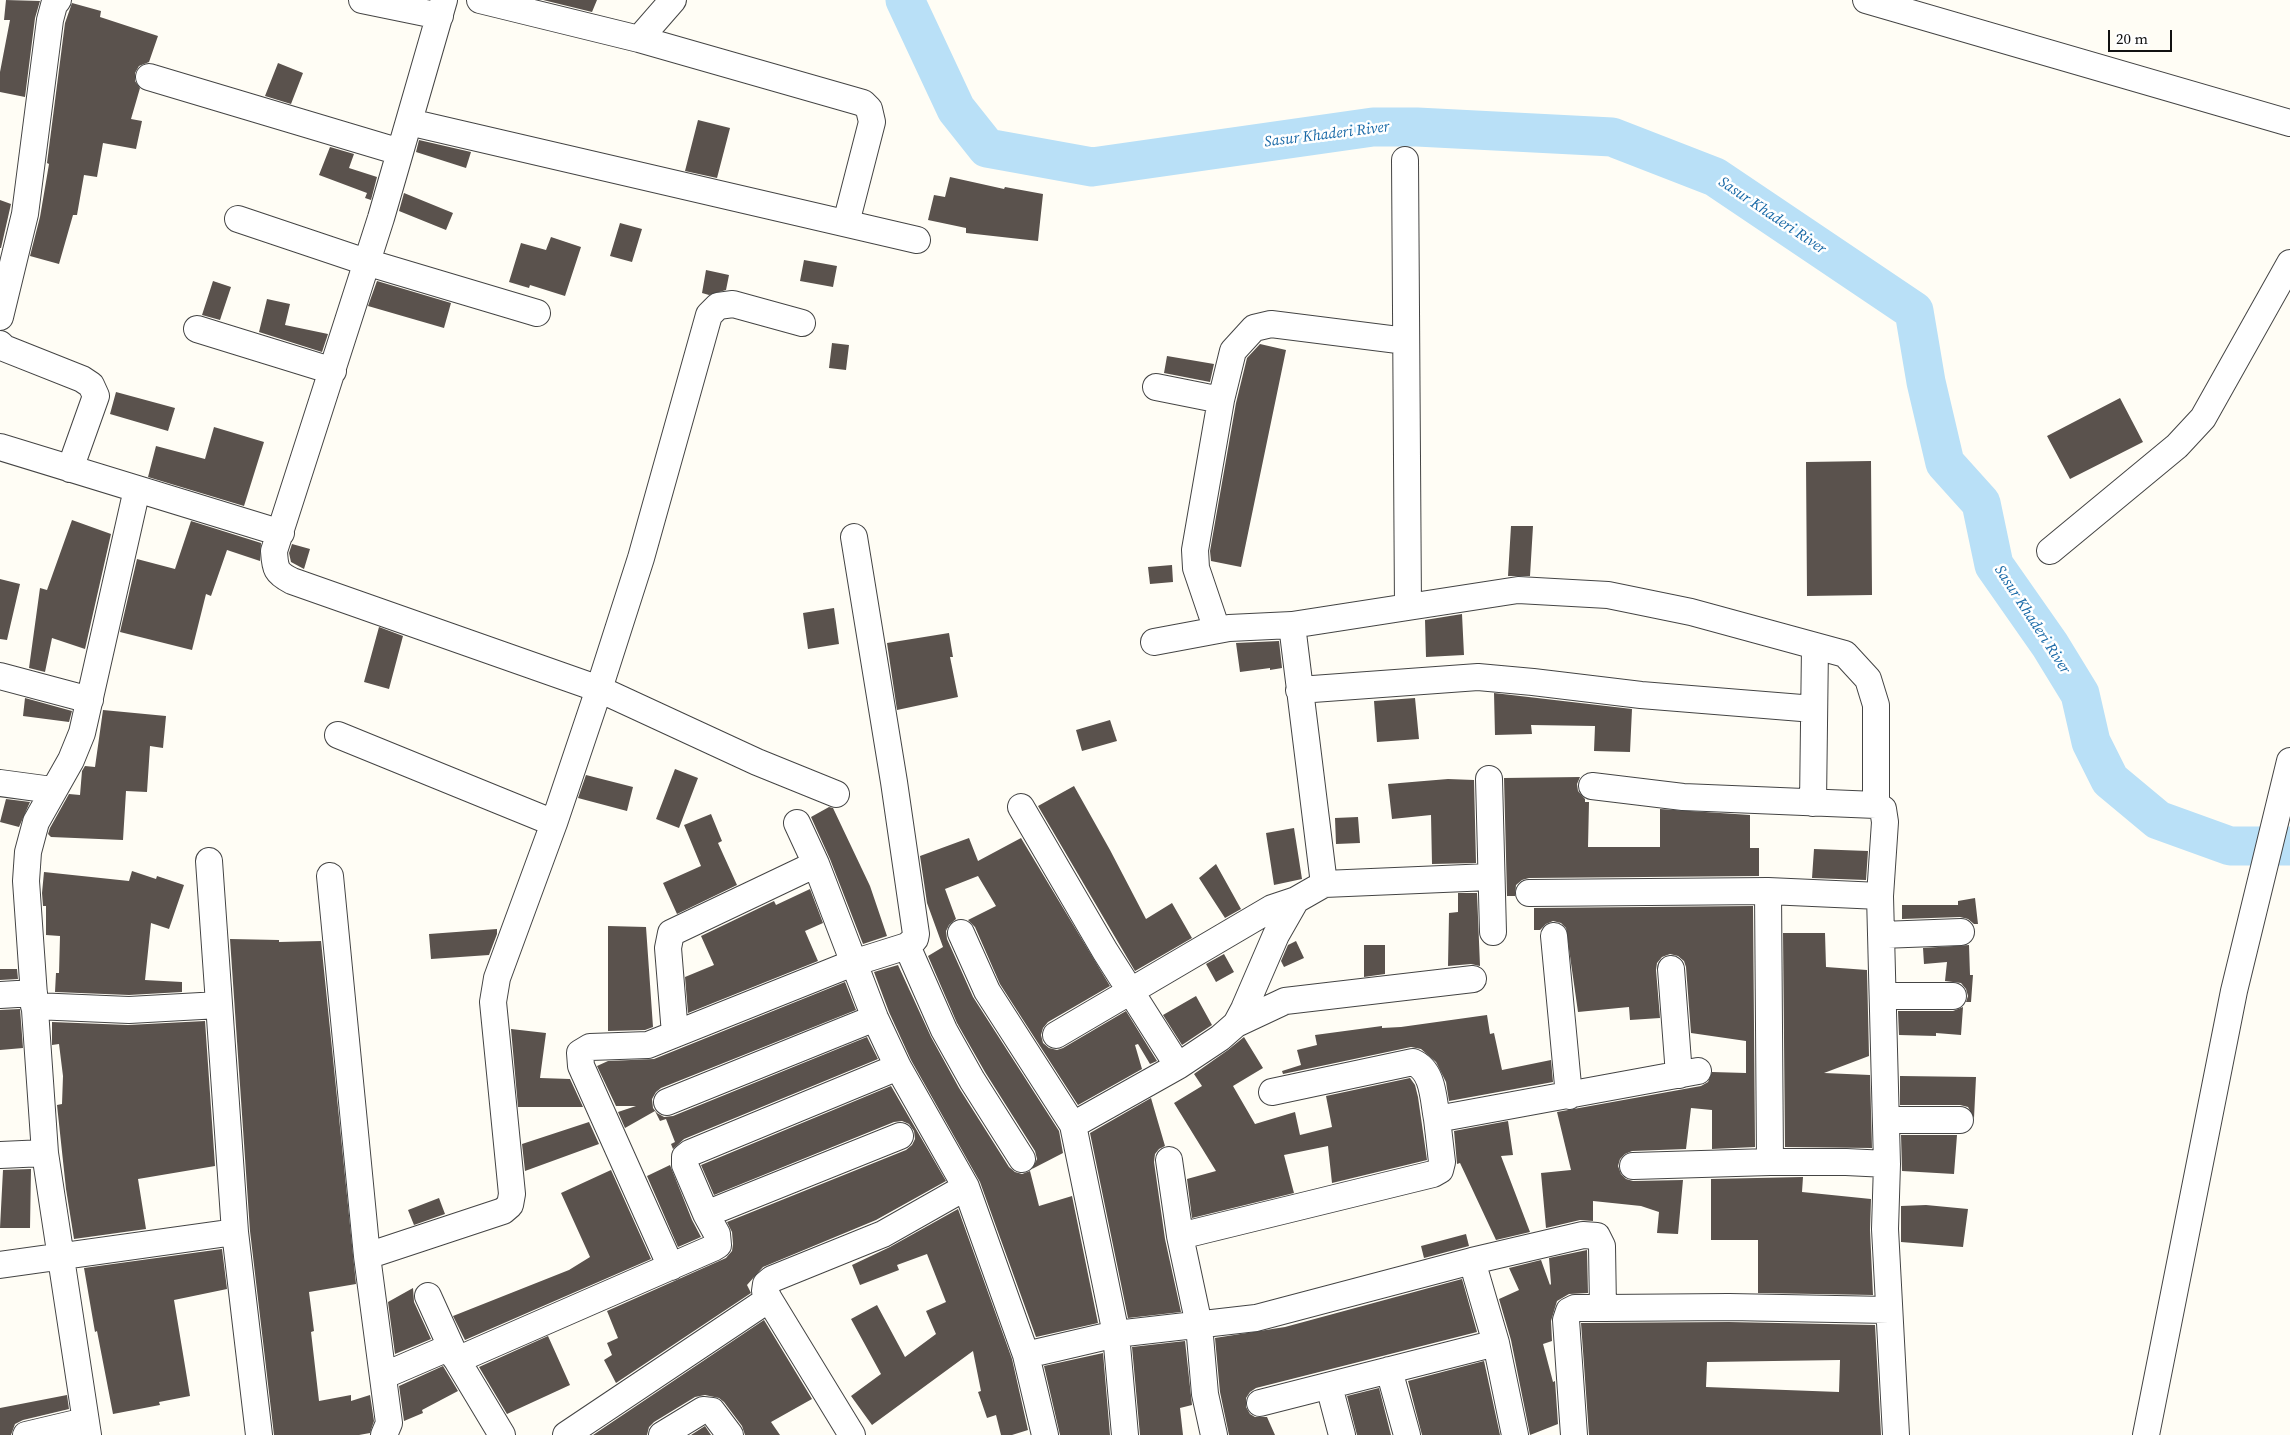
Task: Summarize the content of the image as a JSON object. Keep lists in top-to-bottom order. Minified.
{"water":["Sasur Khaderi River"],"scale_bar":"20 m"}
